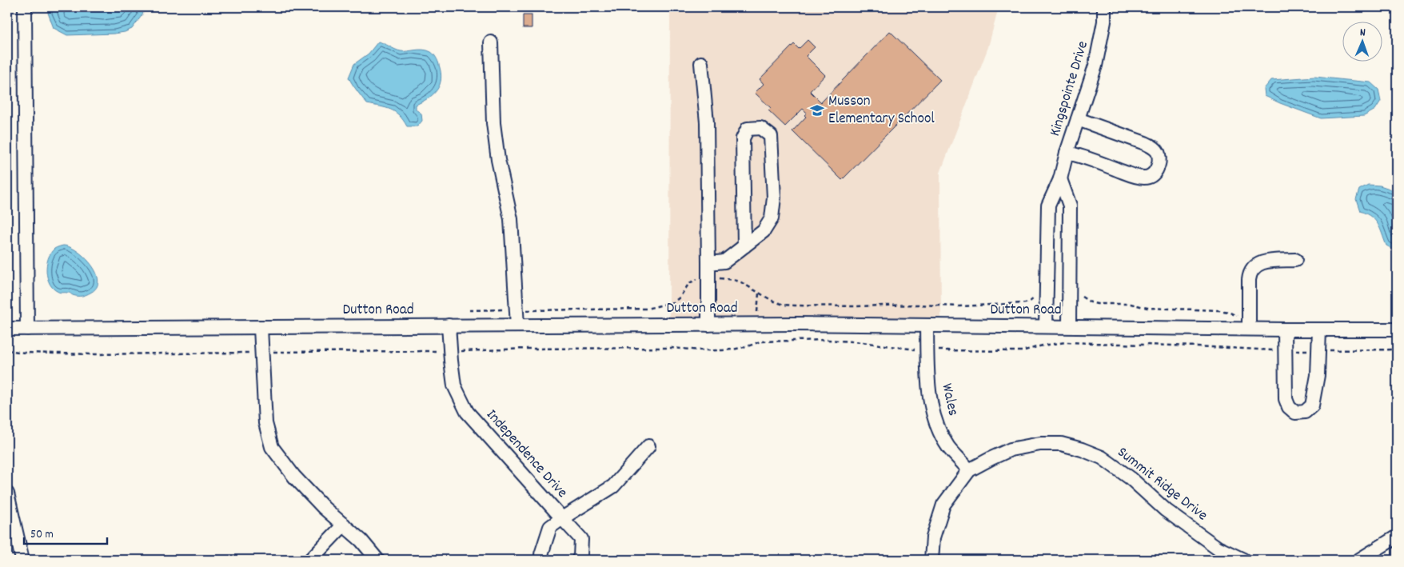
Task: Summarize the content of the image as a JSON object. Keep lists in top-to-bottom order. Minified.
{"streets":{"street":["Kingspointe Drive","Dutton Road","Wales","Independence Drive","Summit Ridge Drive"]},"crossings":[["Kingspointe Drive","Dutton Road"],["Dutton Road","Wales"],["Dutton Road","Independence Drive"],["Wales","Summit Ridge Drive"]],"places":{"school or university":["Musson Elementary School"]},"scale_bar":"50 m","north":"top"}
